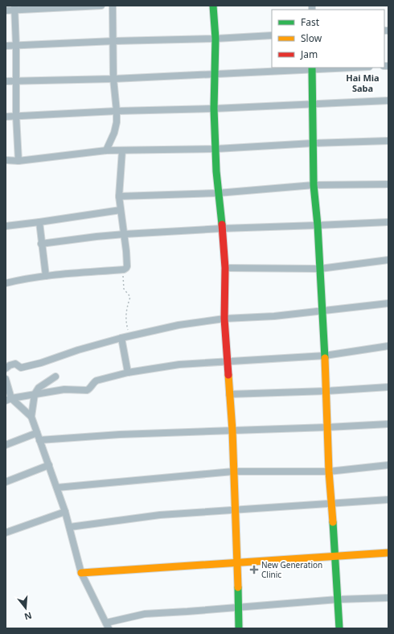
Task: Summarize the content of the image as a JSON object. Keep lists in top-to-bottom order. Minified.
{"districts":["Hai Mia Saba"],"places":{"health":["New Generation Clinic"]},"legend":["Fast","Slow","Jam"],"north":"bottom"}
